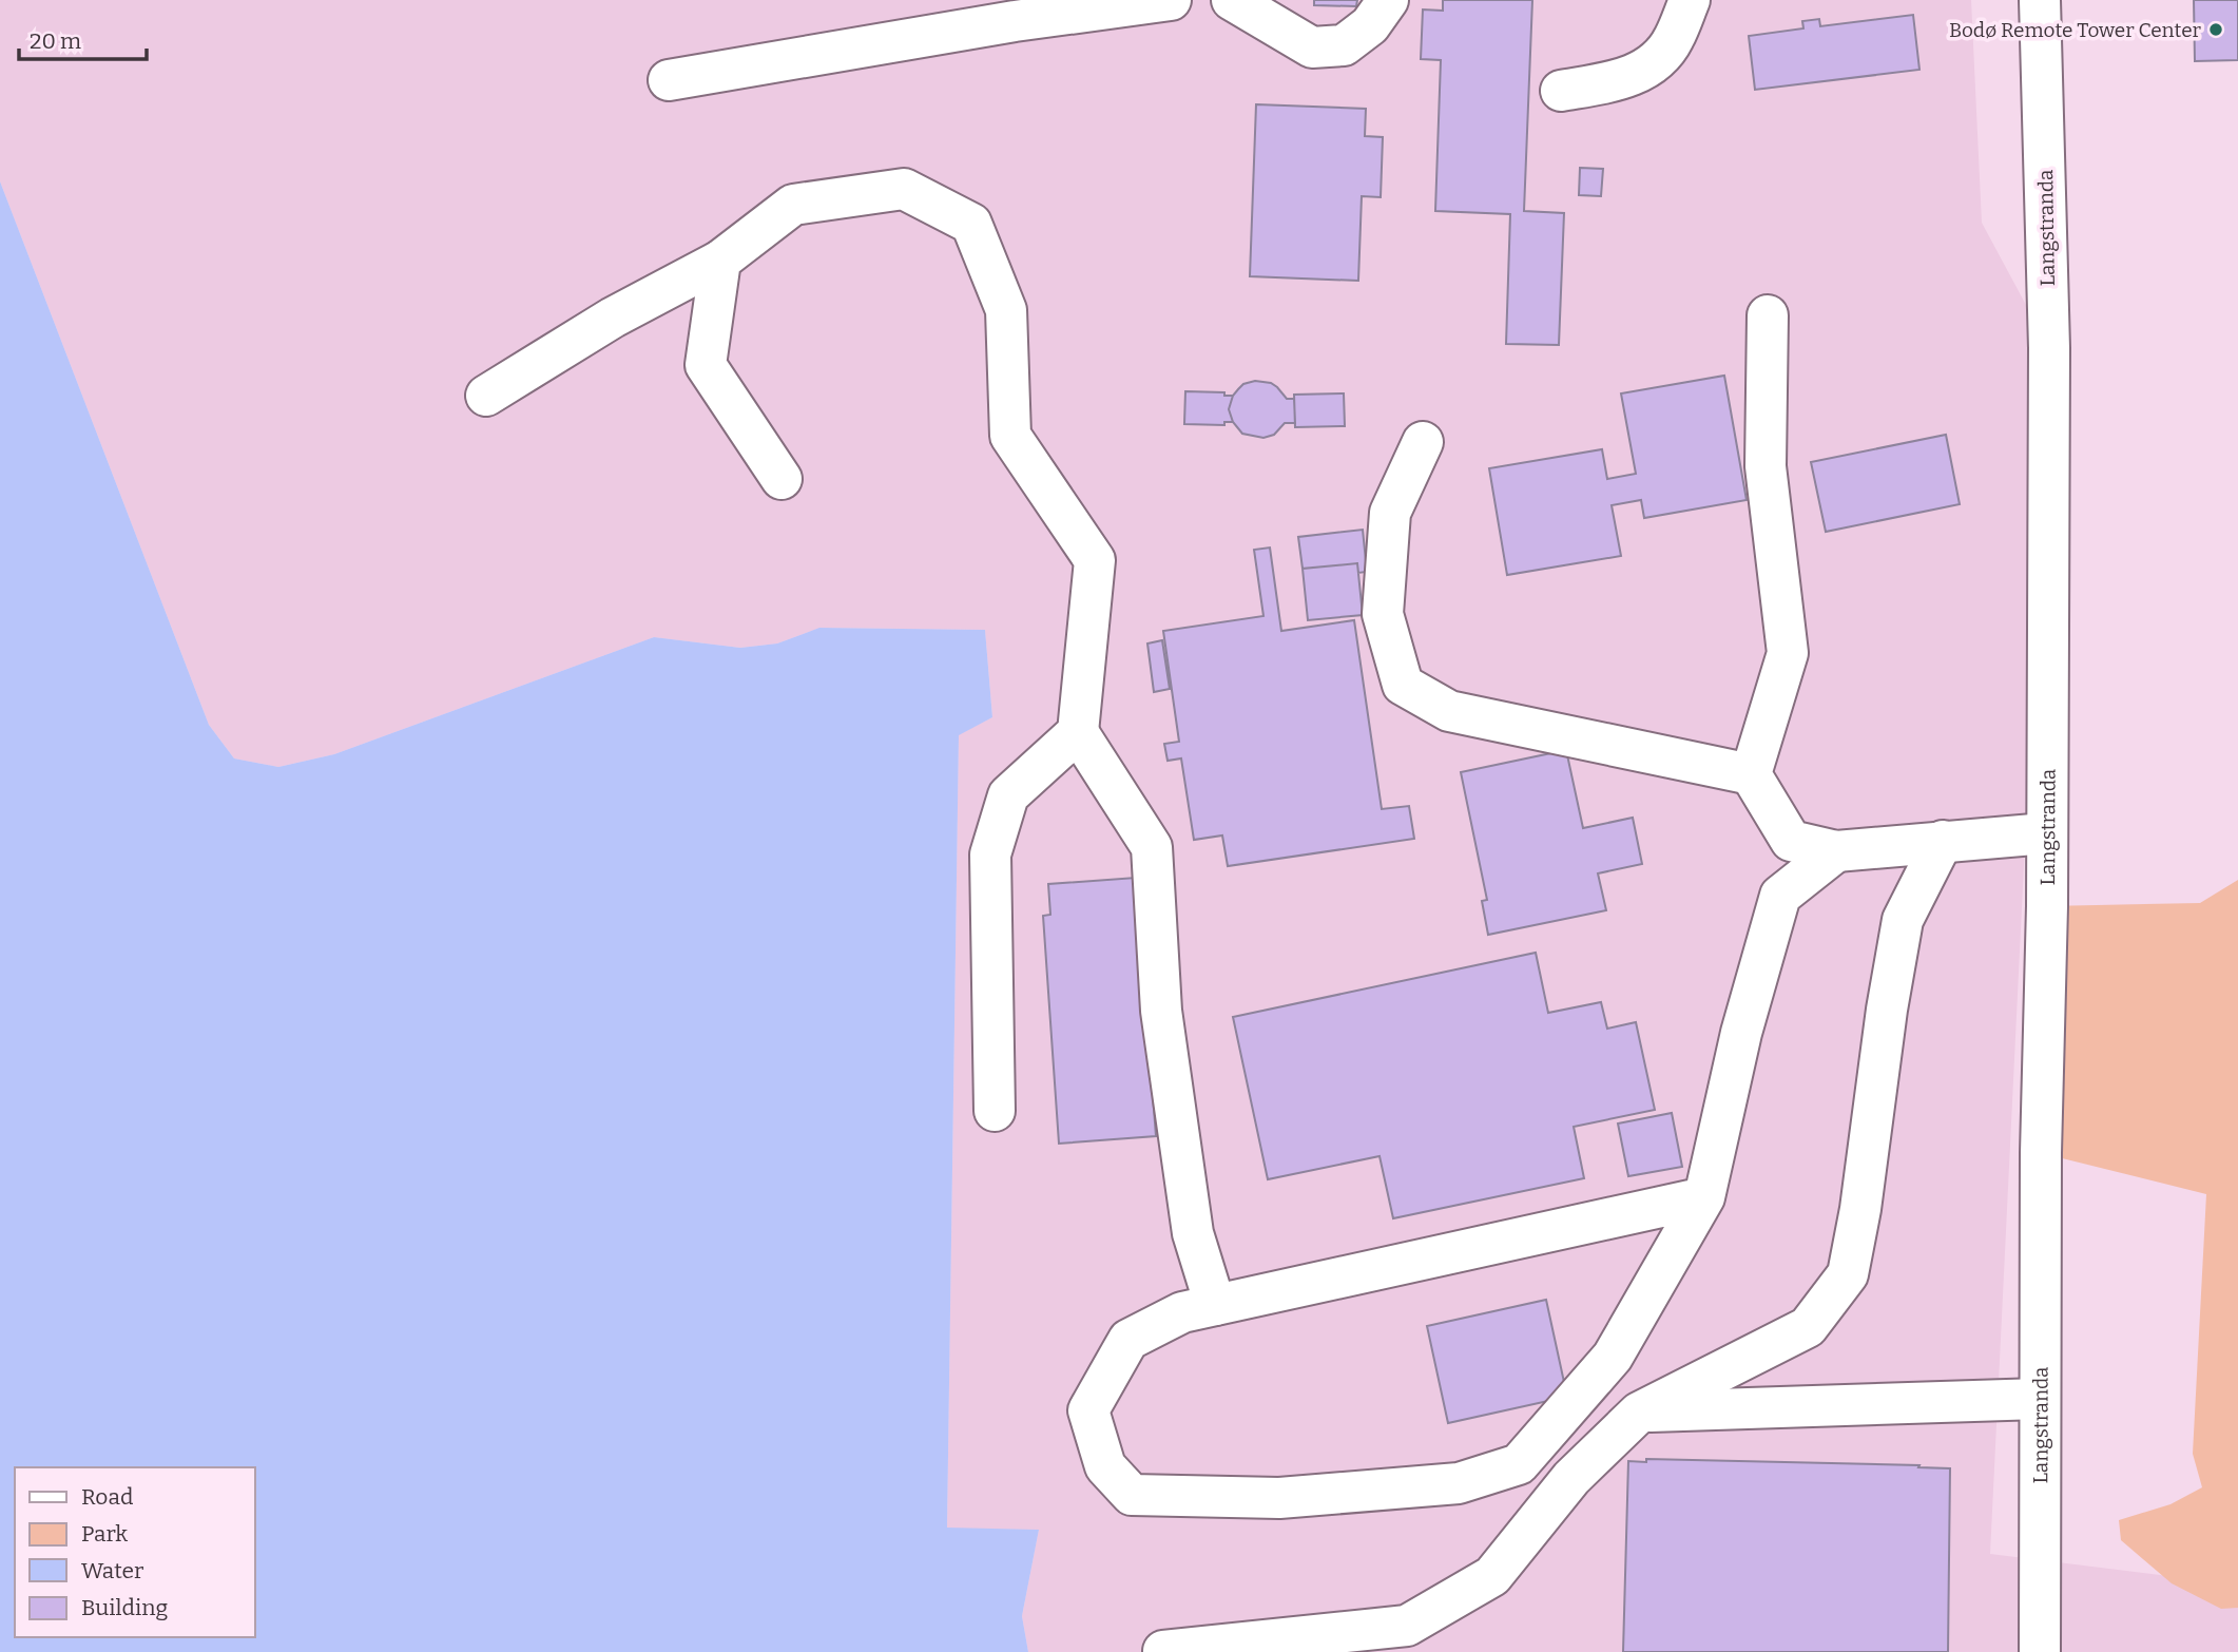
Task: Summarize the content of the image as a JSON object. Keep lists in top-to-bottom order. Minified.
{"streets":{"street":["Langstranda"]},"places":["Bodø Remote Tower Center"],"legend":["Road","Park","Water","Building"],"scale_bar":"20 m"}
